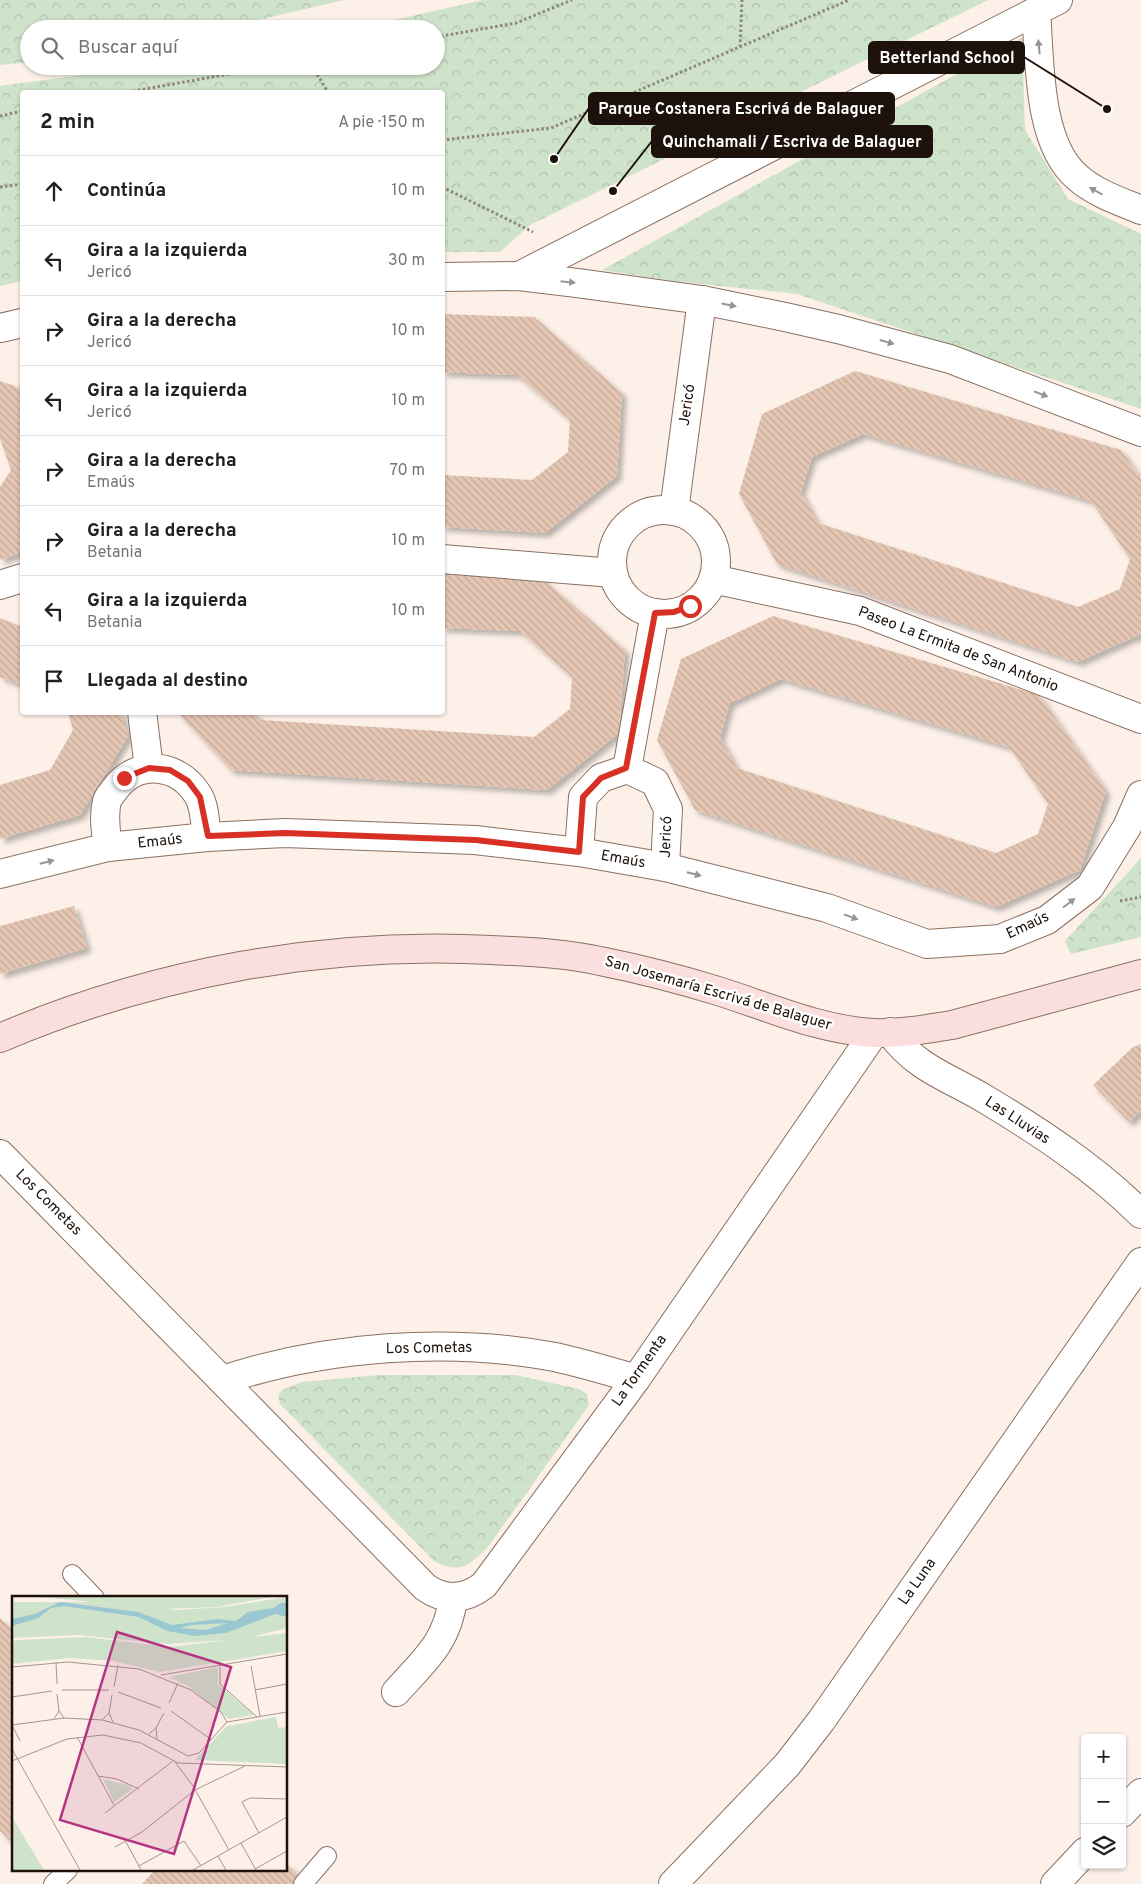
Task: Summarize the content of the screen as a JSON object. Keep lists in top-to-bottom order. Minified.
{"streets":{"street":["Jericó","Paseo La Ermita de San Antonio","Emaús","San Josemaría Escrivá de Balaguer","Las Lluvias","Los Cometas","La Tormenta","La Luna"]},"crossings":[["Jericó","Paseo La Ermita de San Antonio"],["Jericó","Emaús"],["San Josemaría Escrivá de Balaguer","Las Lluvias"],["San Josemaría Escrivá de Balaguer","La Tormenta"],["Las Lluvias","La Tormenta"],["Los Cometas","La Tormenta"]],"one_way":["Emaús"],"places":["Betterland School","Parque Costanera Escrivá de Balaguer","Quinchamali / Escriva de Balaguer"],"page":{"search":"Buscar aquí","heading":["2 min","A pie · 150 m"],"list":[["Continúa","10 m"],["Gira a la izquierda","Jericó","30 m"],["Gira a la derecha","Jericó","10 m"],["Gira a la izquierda","Jericó","10 m"],["Gira a la derecha","Emaús","70 m"],["Gira a la derecha","Betania","10 m"],["Gira a la izquierda","Betania","10 m"],"Llegada al destino"],"map_buttons":["+","−"]}}
